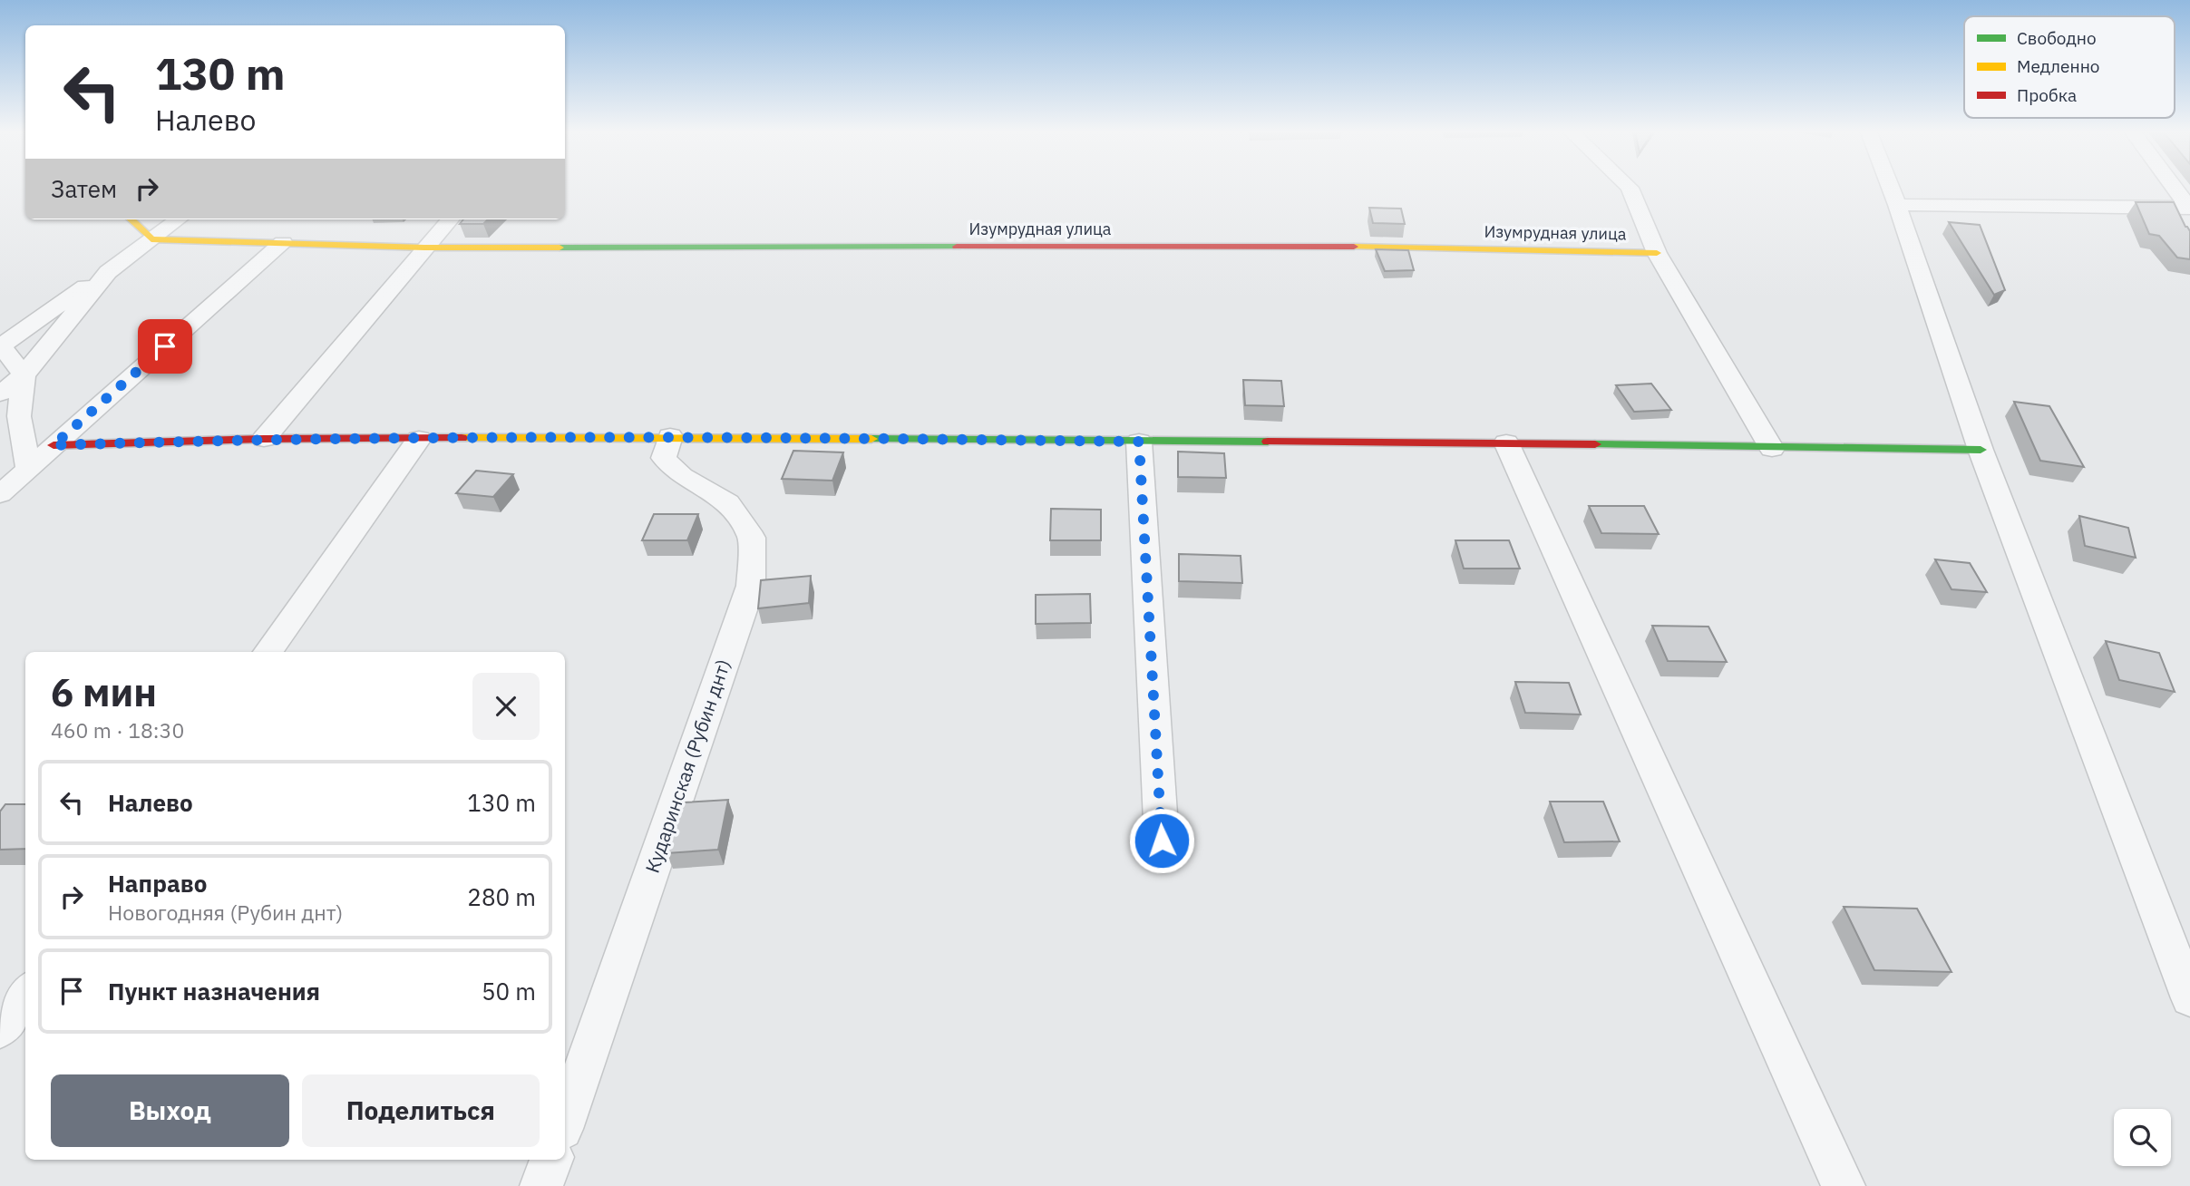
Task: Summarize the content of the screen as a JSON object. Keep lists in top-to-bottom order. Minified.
{"streets":{"street":["Изумрудная улица","Кударинская (Рубин днт)"]},"legend":["Свободно","Медленно","Пробка"],"page":{"turn":["130 m","Налево"],"then":"Затем","heading":["6 мин","460 m · 18:30"],"list":[{"name":"Налево","value":"130 m"},{"name":"Направо","note":"Новогодняя (Рубин днт)","value":"280 m"},{"name":"Пункт назначения","value":"50 m"}],"buttons":["Выход","Поделиться"]}}
